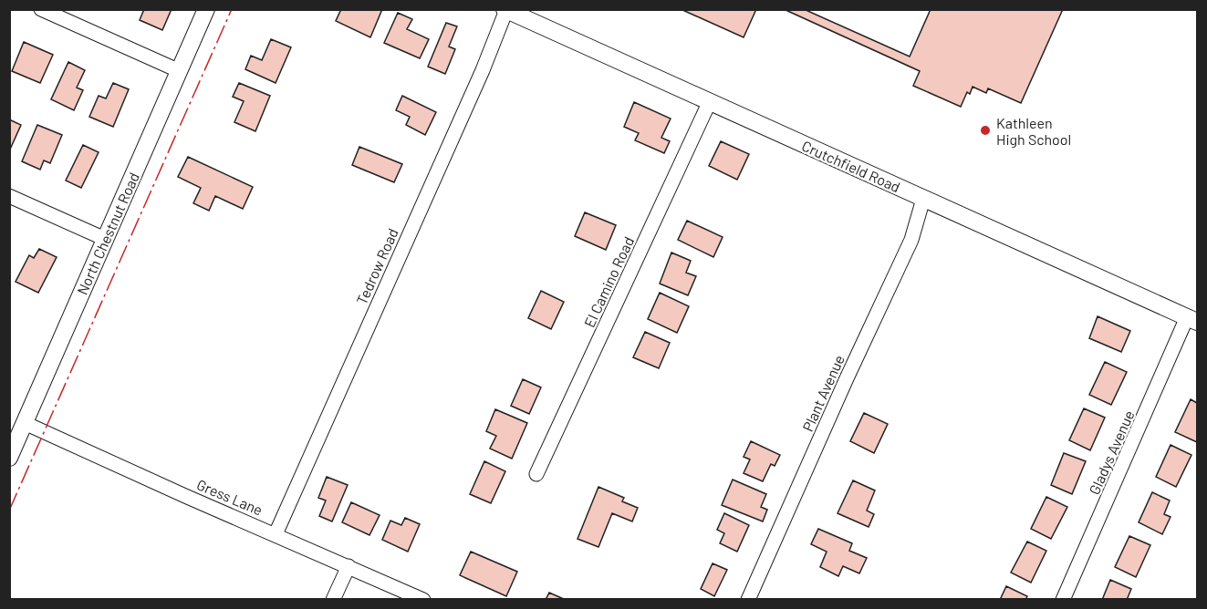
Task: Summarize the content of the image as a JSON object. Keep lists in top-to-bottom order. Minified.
{"streets":{"street":["Crutchfield Road","North Chestnut Road","Tedrow Road","El Camino Road","Plant Avenue","Gladys Avenue","Gress Lane"]},"crossings":[["Crutchfield Road","Tedrow Road"],["Crutchfield Road","El Camino Road"],["Crutchfield Road","Plant Avenue"],["Crutchfield Road","Gladys Avenue"],["North Chestnut Road","Gress Lane"],["Tedrow Road","Gress Lane"]],"places":["Kathleen High School"]}
